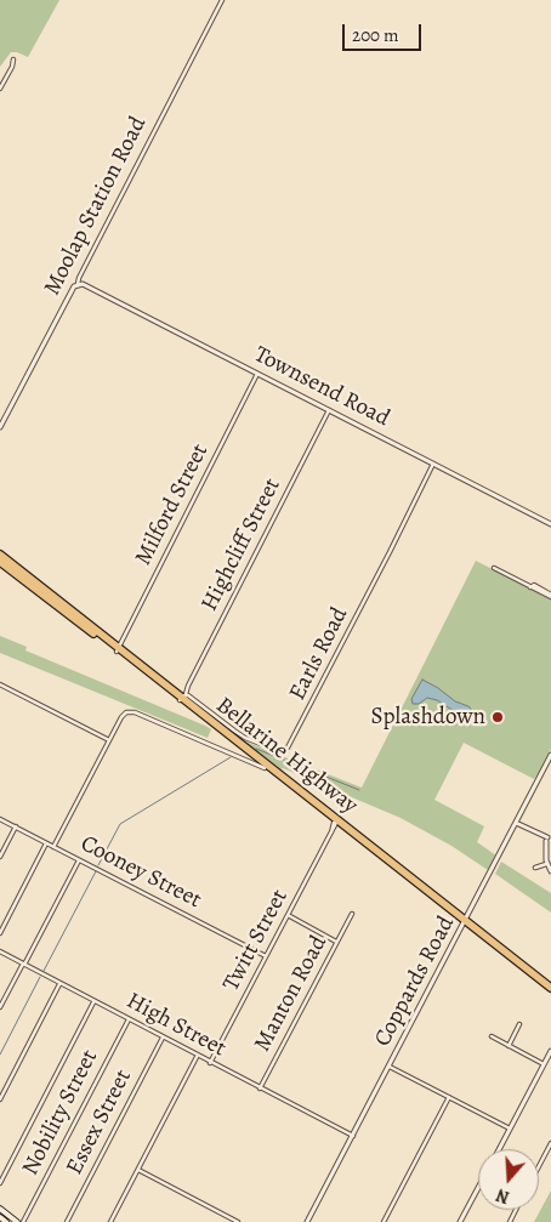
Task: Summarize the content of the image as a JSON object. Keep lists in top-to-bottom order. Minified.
{"streets":{"highway":["Bellarine Highway"],"street":["Moolap Station Road","Townsend Road","Milford Street","Highcliff Street","Earls Road","Cooney Street","Twitt Street","Coppards Road","Manton Road","High Street","Nobility Street","Essex Street"]},"crossings":[["Moolap Station Road","Townsend Road"],["Townsend Road","Milford Street"],["Townsend Road","Highcliff Street"],["Townsend Road","Earls Road"],["Milford Street","Bellarine Highway"],["Highcliff Street","Earls Road"],["Highcliff Street","Bellarine Highway"],["Earls Road","Bellarine Highway"],["Bellarine Highway","Twitt Street"],["Bellarine Highway","Coppards Road"],["Cooney Street","Twitt Street"],["Twitt Street","High Street"],["Coppards Road","High Street"],["Manton Road","High Street"],["High Street","Nobility Street"],["High Street","Essex Street"]],"places":["Splashdown"],"scale_bar":"200 m","north":"bottom"}
